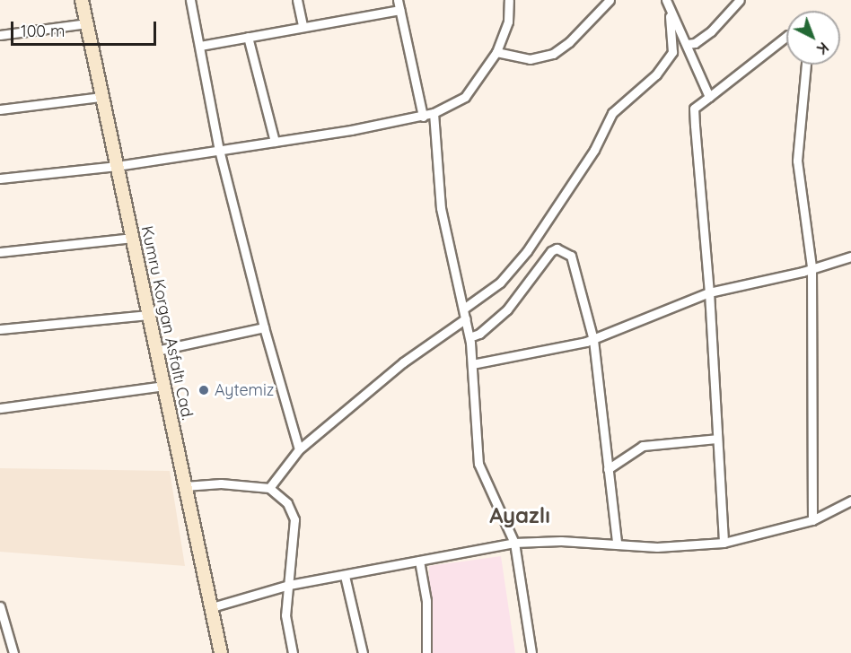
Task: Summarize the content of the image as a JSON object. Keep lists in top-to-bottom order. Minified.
{"streets":{"main road":["Kumru Korgan Asfaltı Cad."]},"districts":["Ayazlı"],"places":["Aytemiz"],"scale_bar":"100 m","north":"bottom right"}
